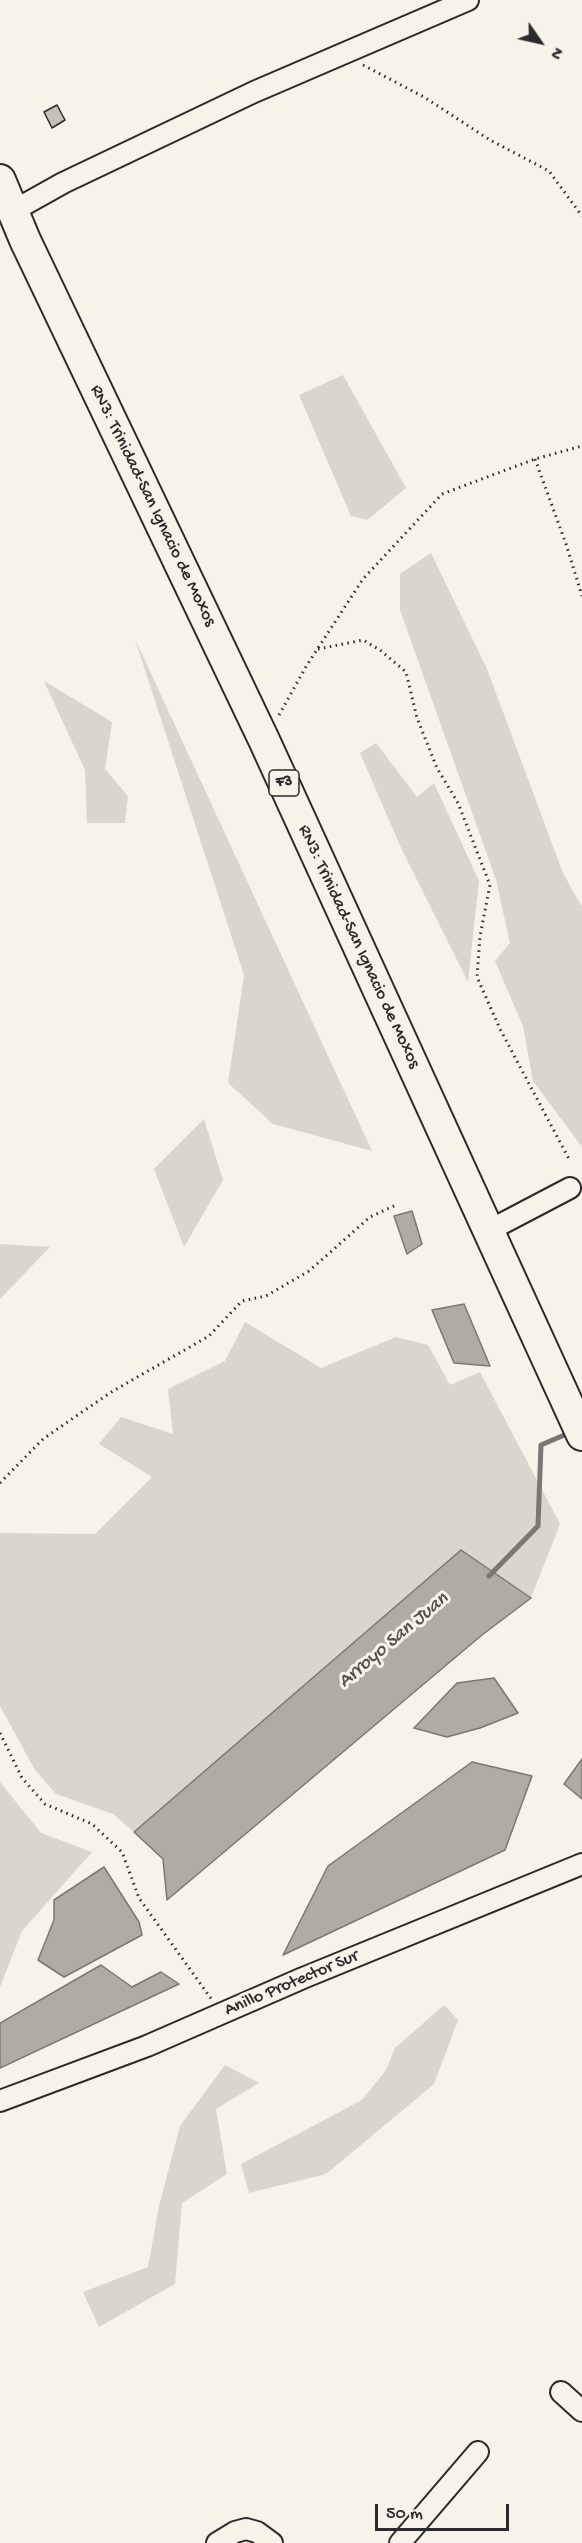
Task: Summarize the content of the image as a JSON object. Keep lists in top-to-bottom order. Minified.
{"streets":{"highway":["RN3: Trinidad-San Ignacio de Moxos","F3"],"street":["Anillo Protector Sur"]},"water":["Arroyo San Juan"],"scale_bar":"50 m","north":"bottom right"}
